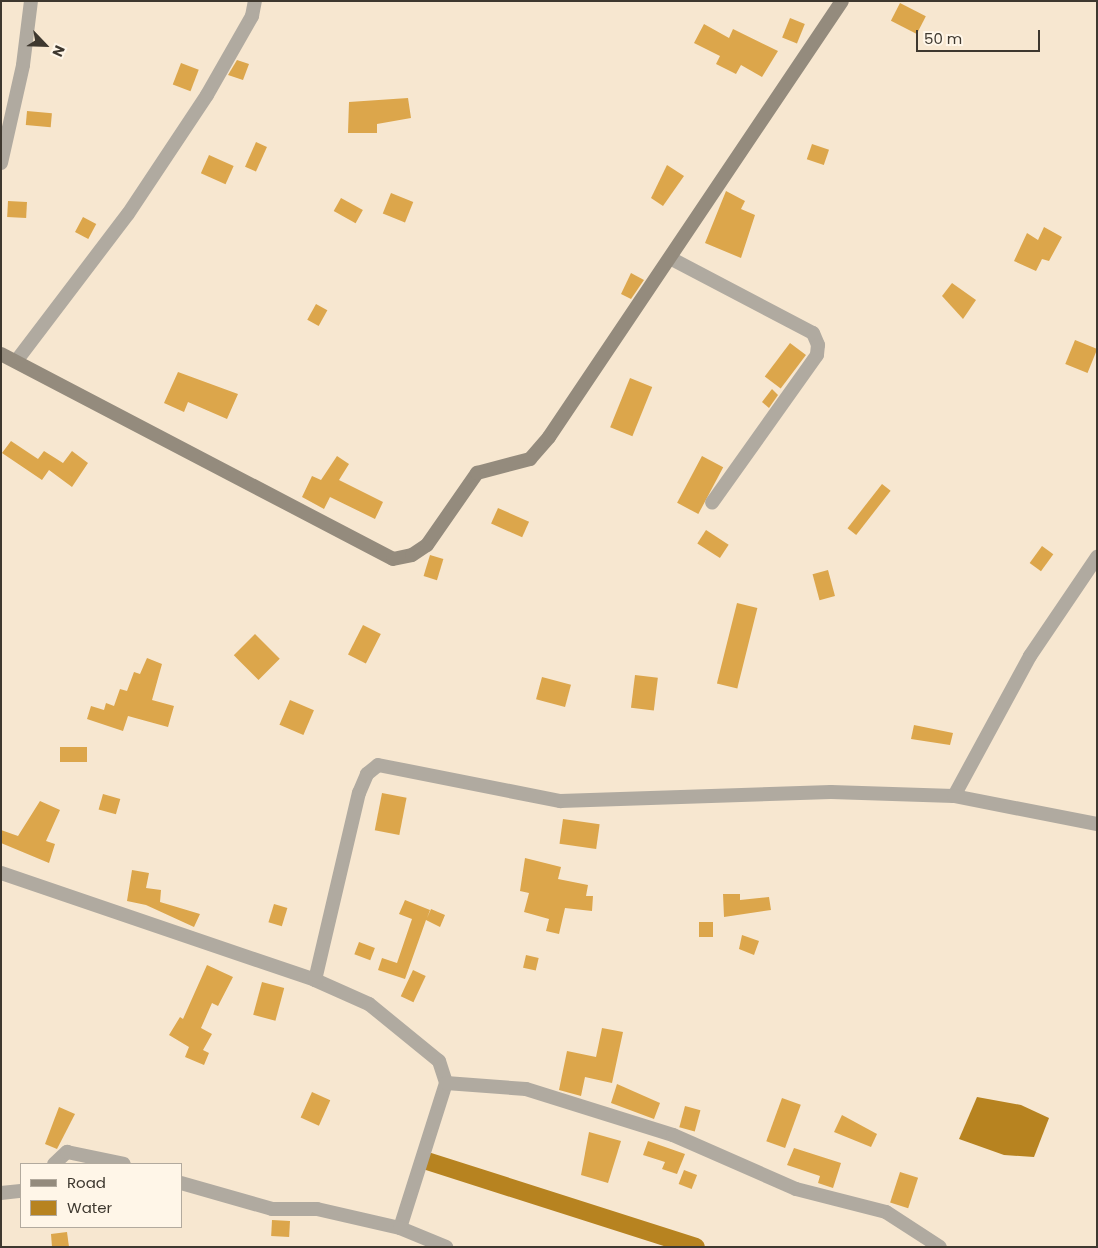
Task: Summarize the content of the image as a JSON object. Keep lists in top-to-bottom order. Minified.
{"legend":["Road","Water"],"scale_bar":"50 m","north":"bottom right"}
